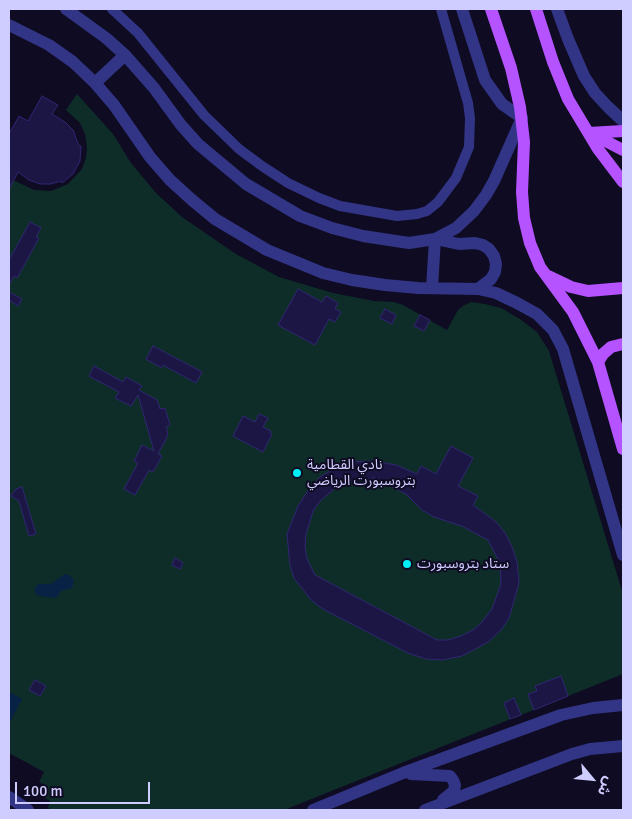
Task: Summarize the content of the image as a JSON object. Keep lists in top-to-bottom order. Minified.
{"places":["نادي القطامية بتروسبورت الرياضي","ستاد بتروسبورت"],"scale_bar":"100 m","north":"bottom right"}
